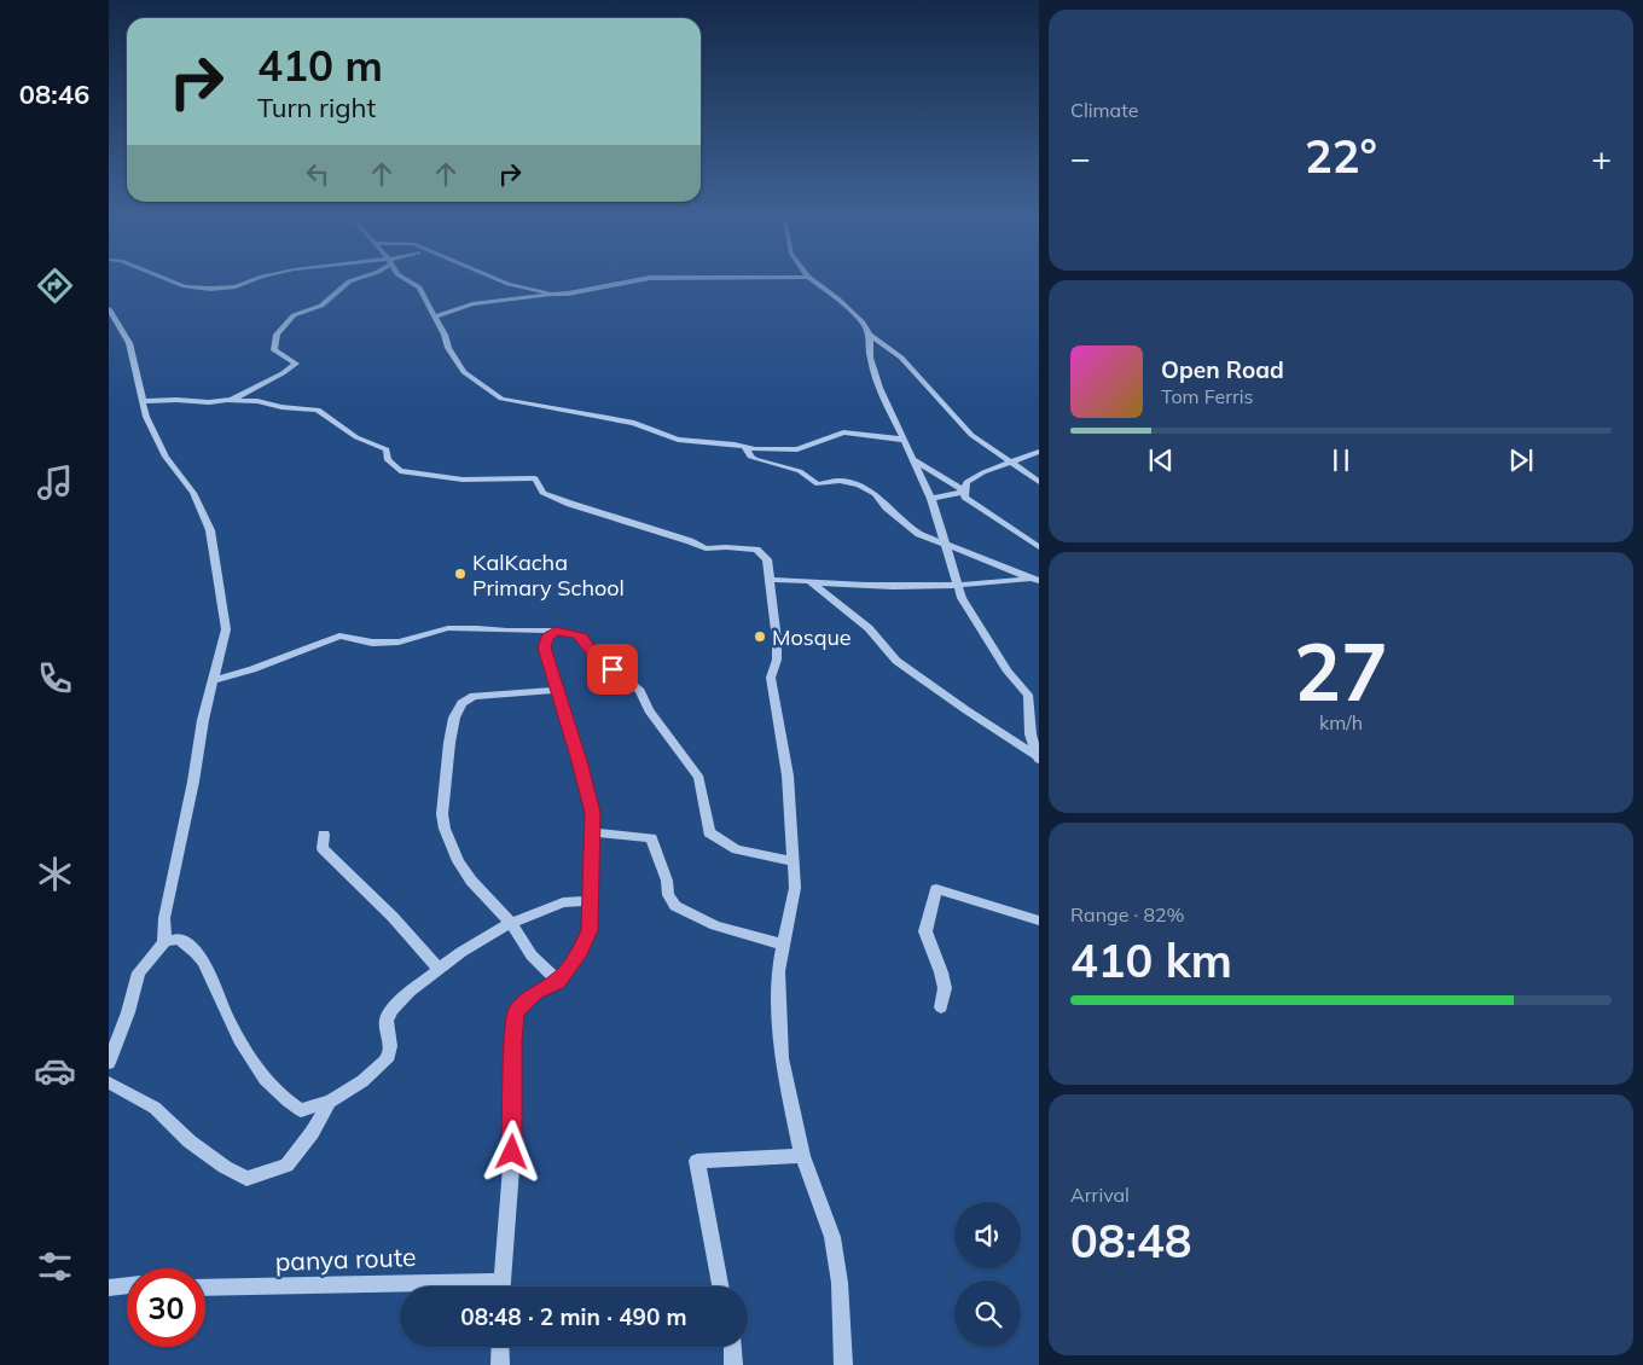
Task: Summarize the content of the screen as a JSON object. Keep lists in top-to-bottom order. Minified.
{"streets":{"street":["panya route"]},"places":["KalKacha Primary School","Mosque"],"page":{"tabs":"08:46","tile":["Climate",["27","km/h"],["Range · 82%","410 km"],["Arrival","08:48"]],"turn":["410 m","Turn right"],"heat":["−","22°","+"],"song":["Open Road","Tom Ferris"],"limit":"30","trip":"08:48 · 2 min · 490 m"}}
